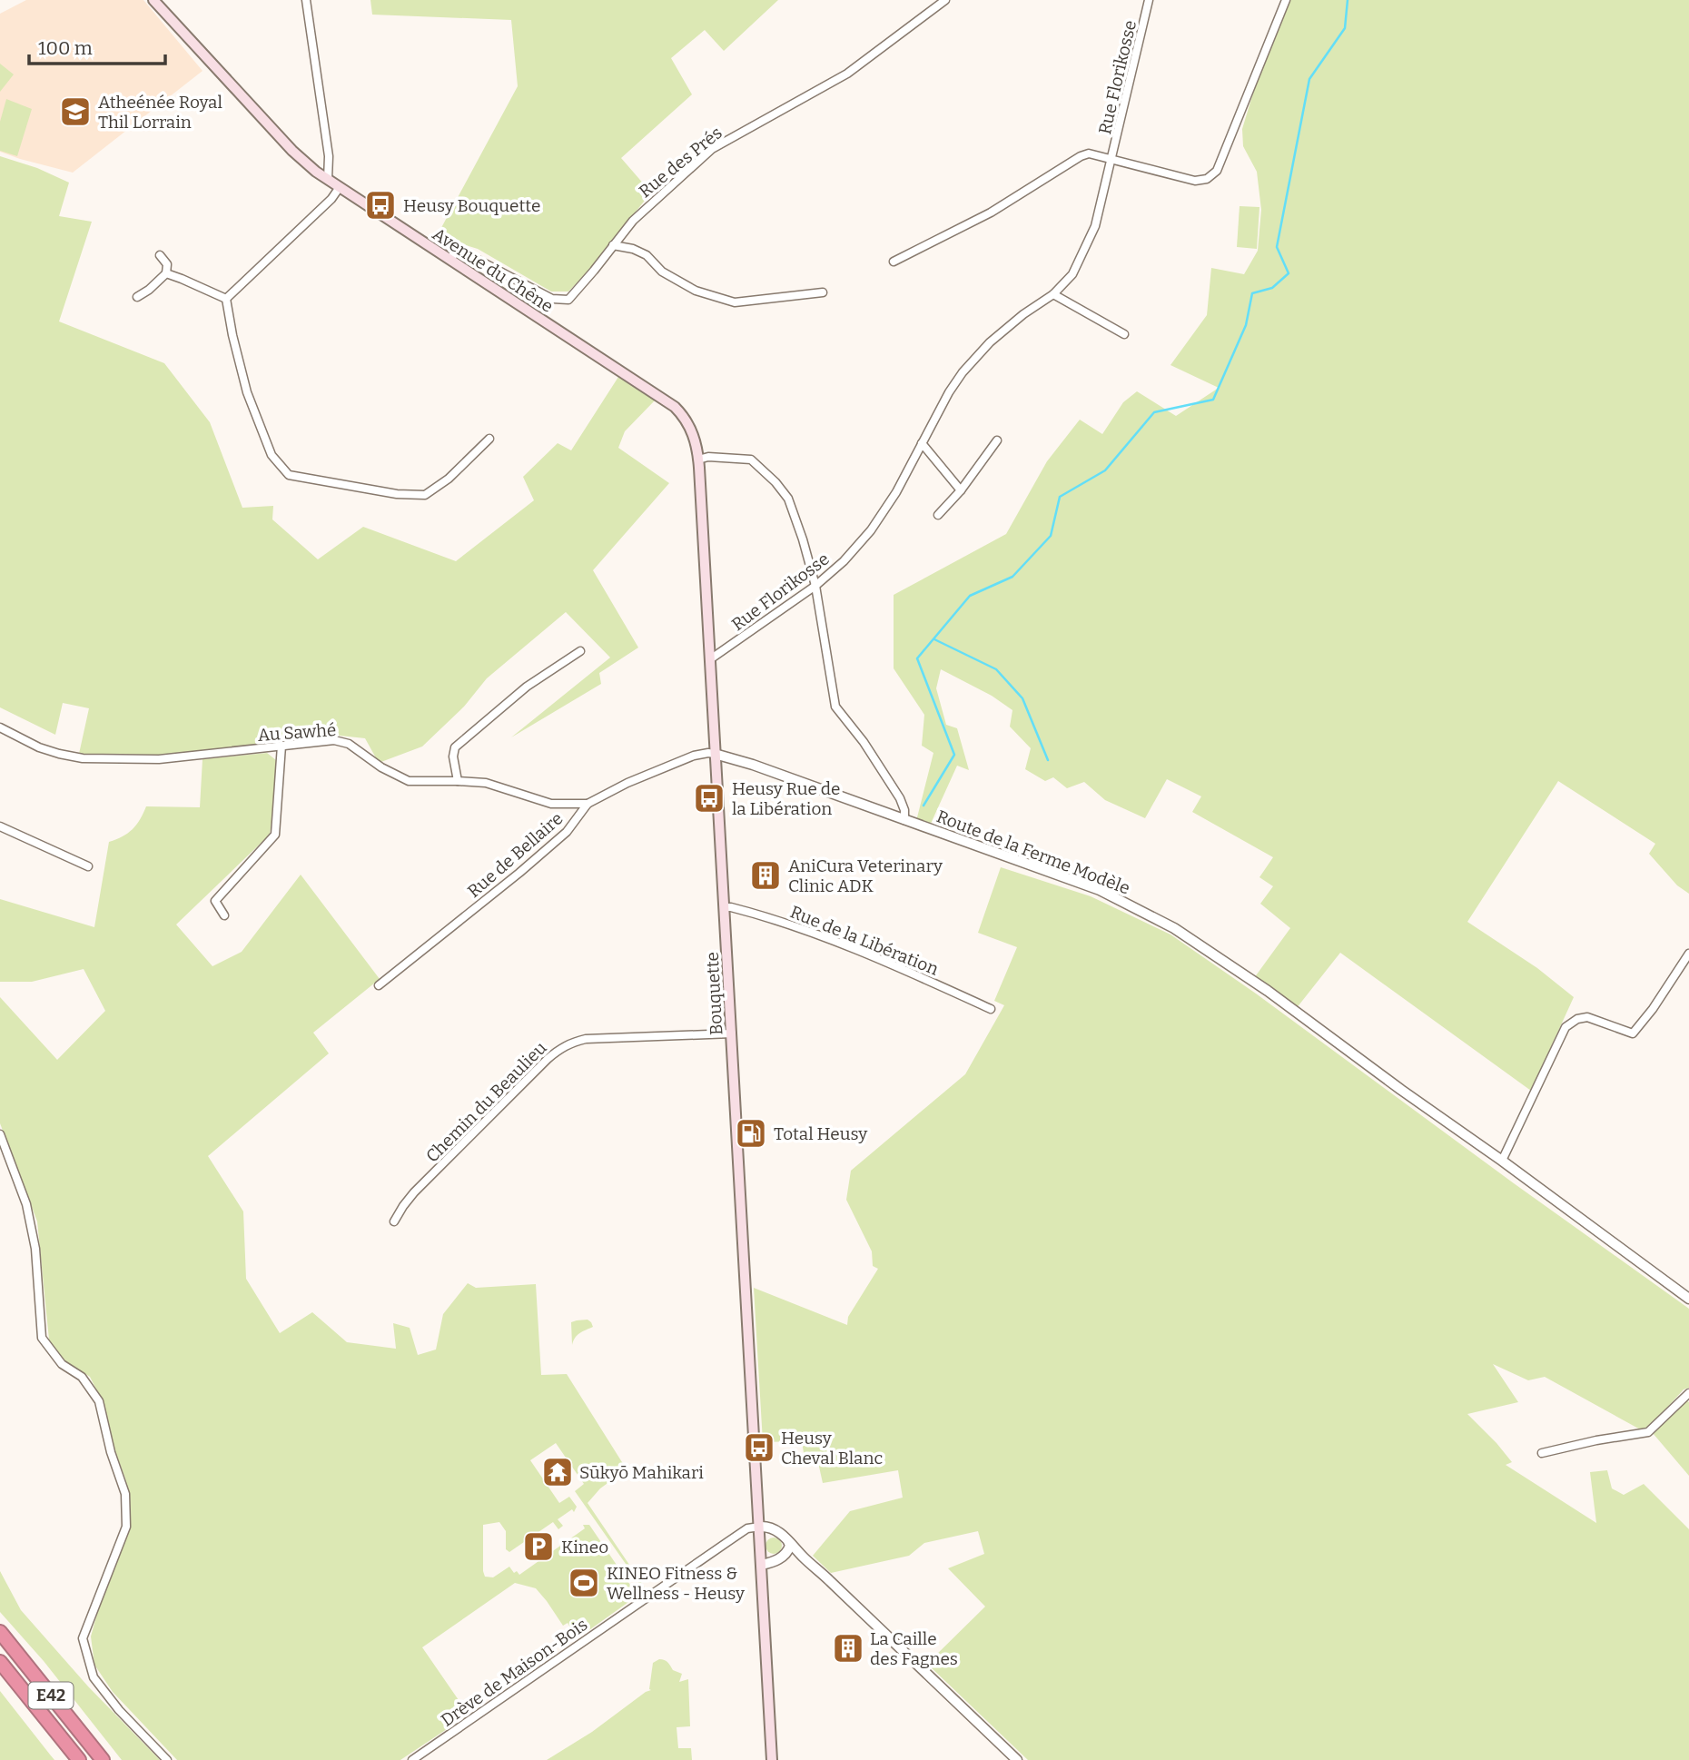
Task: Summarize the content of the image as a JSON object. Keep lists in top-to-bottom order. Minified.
{"streets":{"highway":["E42"],"main road":["Avenue du Chêne","Bouquette"],"street":["Rue Florikosse","Rue des Prés","Au Sawhé","Route de la Ferme Modèle","Rue de Bellaire","Rue de la Libération","Chemin du Beaulieu","Drève de Maison-Bois"]},"crossings":[["Rue Florikosse","Bouquette"],["Rue des Prés","Avenue du Chêne"],["Avenue du Chêne","Bouquette"],["Au Sawhé","Rue de Bellaire"],["Route de la Ferme Modèle","Rue de Bellaire"],["Route de la Ferme Modèle","Bouquette"],["Rue de Bellaire","Bouquette"],["Rue de la Libération","Bouquette"],["Bouquette","Chemin du Beaulieu"],["Bouquette","Drève de Maison-Bois"]],"places":{"school or university":["Atheénée Royal Thil Lorrain"],"bus stop":["Heusy Bouquette","Heusy Rue de la Libération","Heusy Cheval Blanc"],"building":["AniCura Veterinary Clinic ADK","La Caille des Fagnes"],"fuel station":["Total Heusy"],"temple":["Sūkyō Mahikari"],"parking":["Kineo"],"sports":["KINEO Fitness & Wellness - Heusy"]},"scale_bar":"100 m"}
